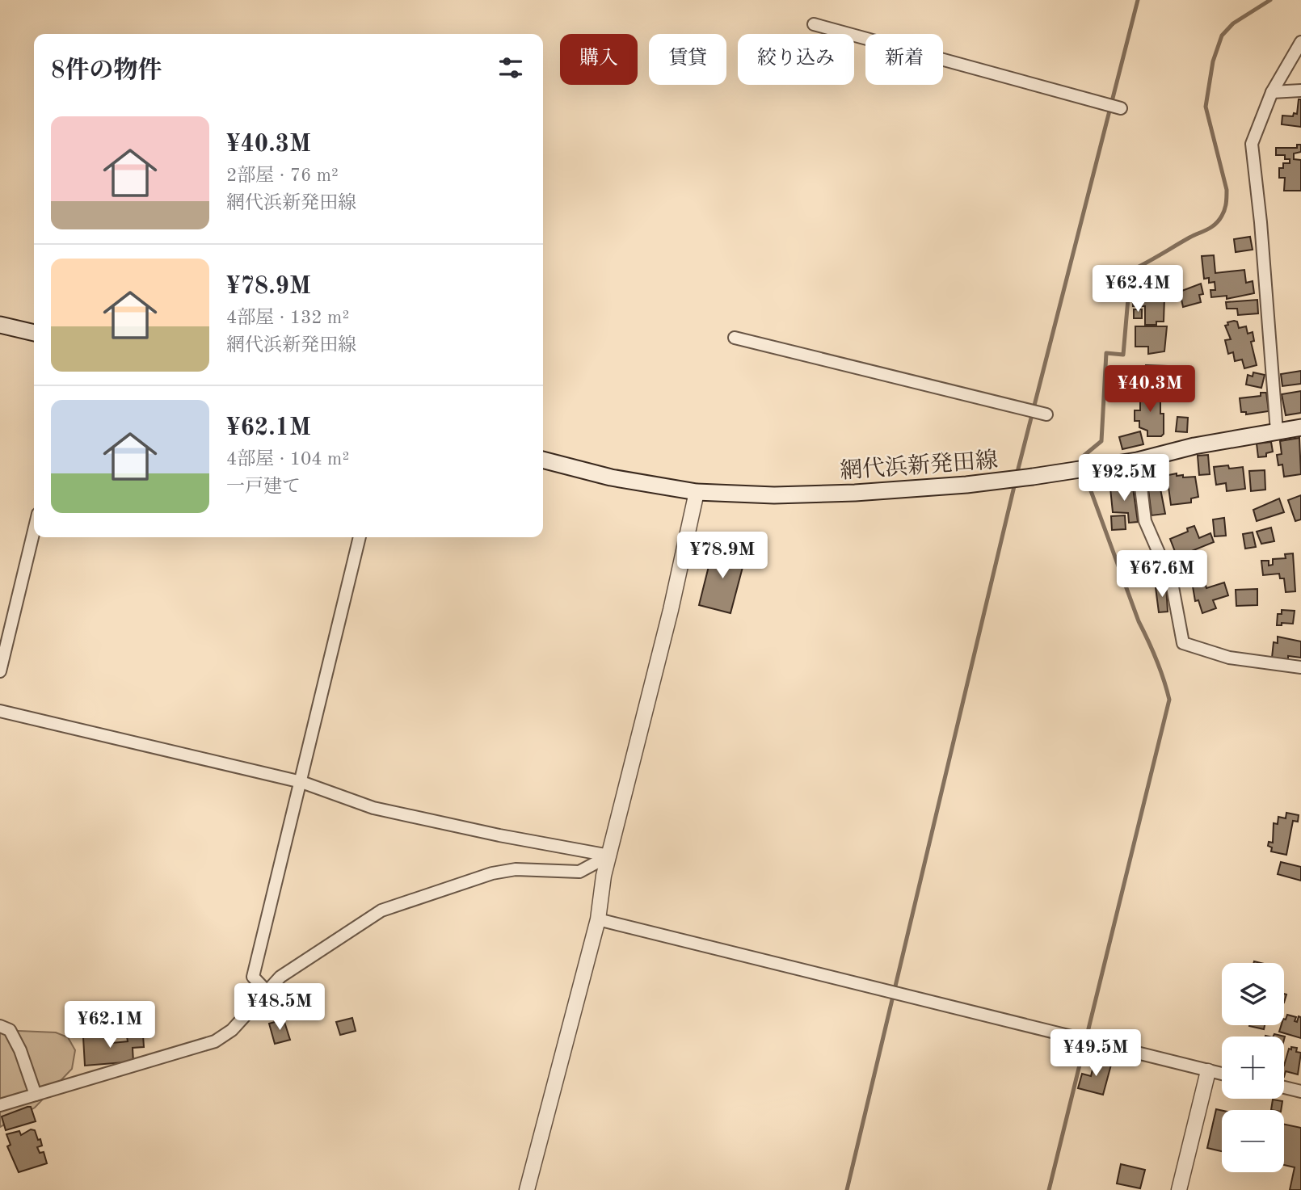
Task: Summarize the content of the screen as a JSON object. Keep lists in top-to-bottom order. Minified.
{"streets":{"main road":["網代浜新発田線"]},"page":{"chip":["購入","賃貸","絞り込み","新着"],"heading":"8件の物件","list":[{"name":"¥40.3M","note":"2部屋 · 76 m² · 網代浜新発田線"},{"name":"¥78.9M","note":"4部屋 · 132 m² · 網代浜新発田線"},{"name":"¥62.1M","note":"4部屋 · 104 m² · 一戸建て"}],"price":["¥62.4M","¥40.3M","¥92.5M","¥78.9M","¥67.6M","¥48.5M","¥62.1M","¥49.5M"],"map_buttons":["+","−"]}}
